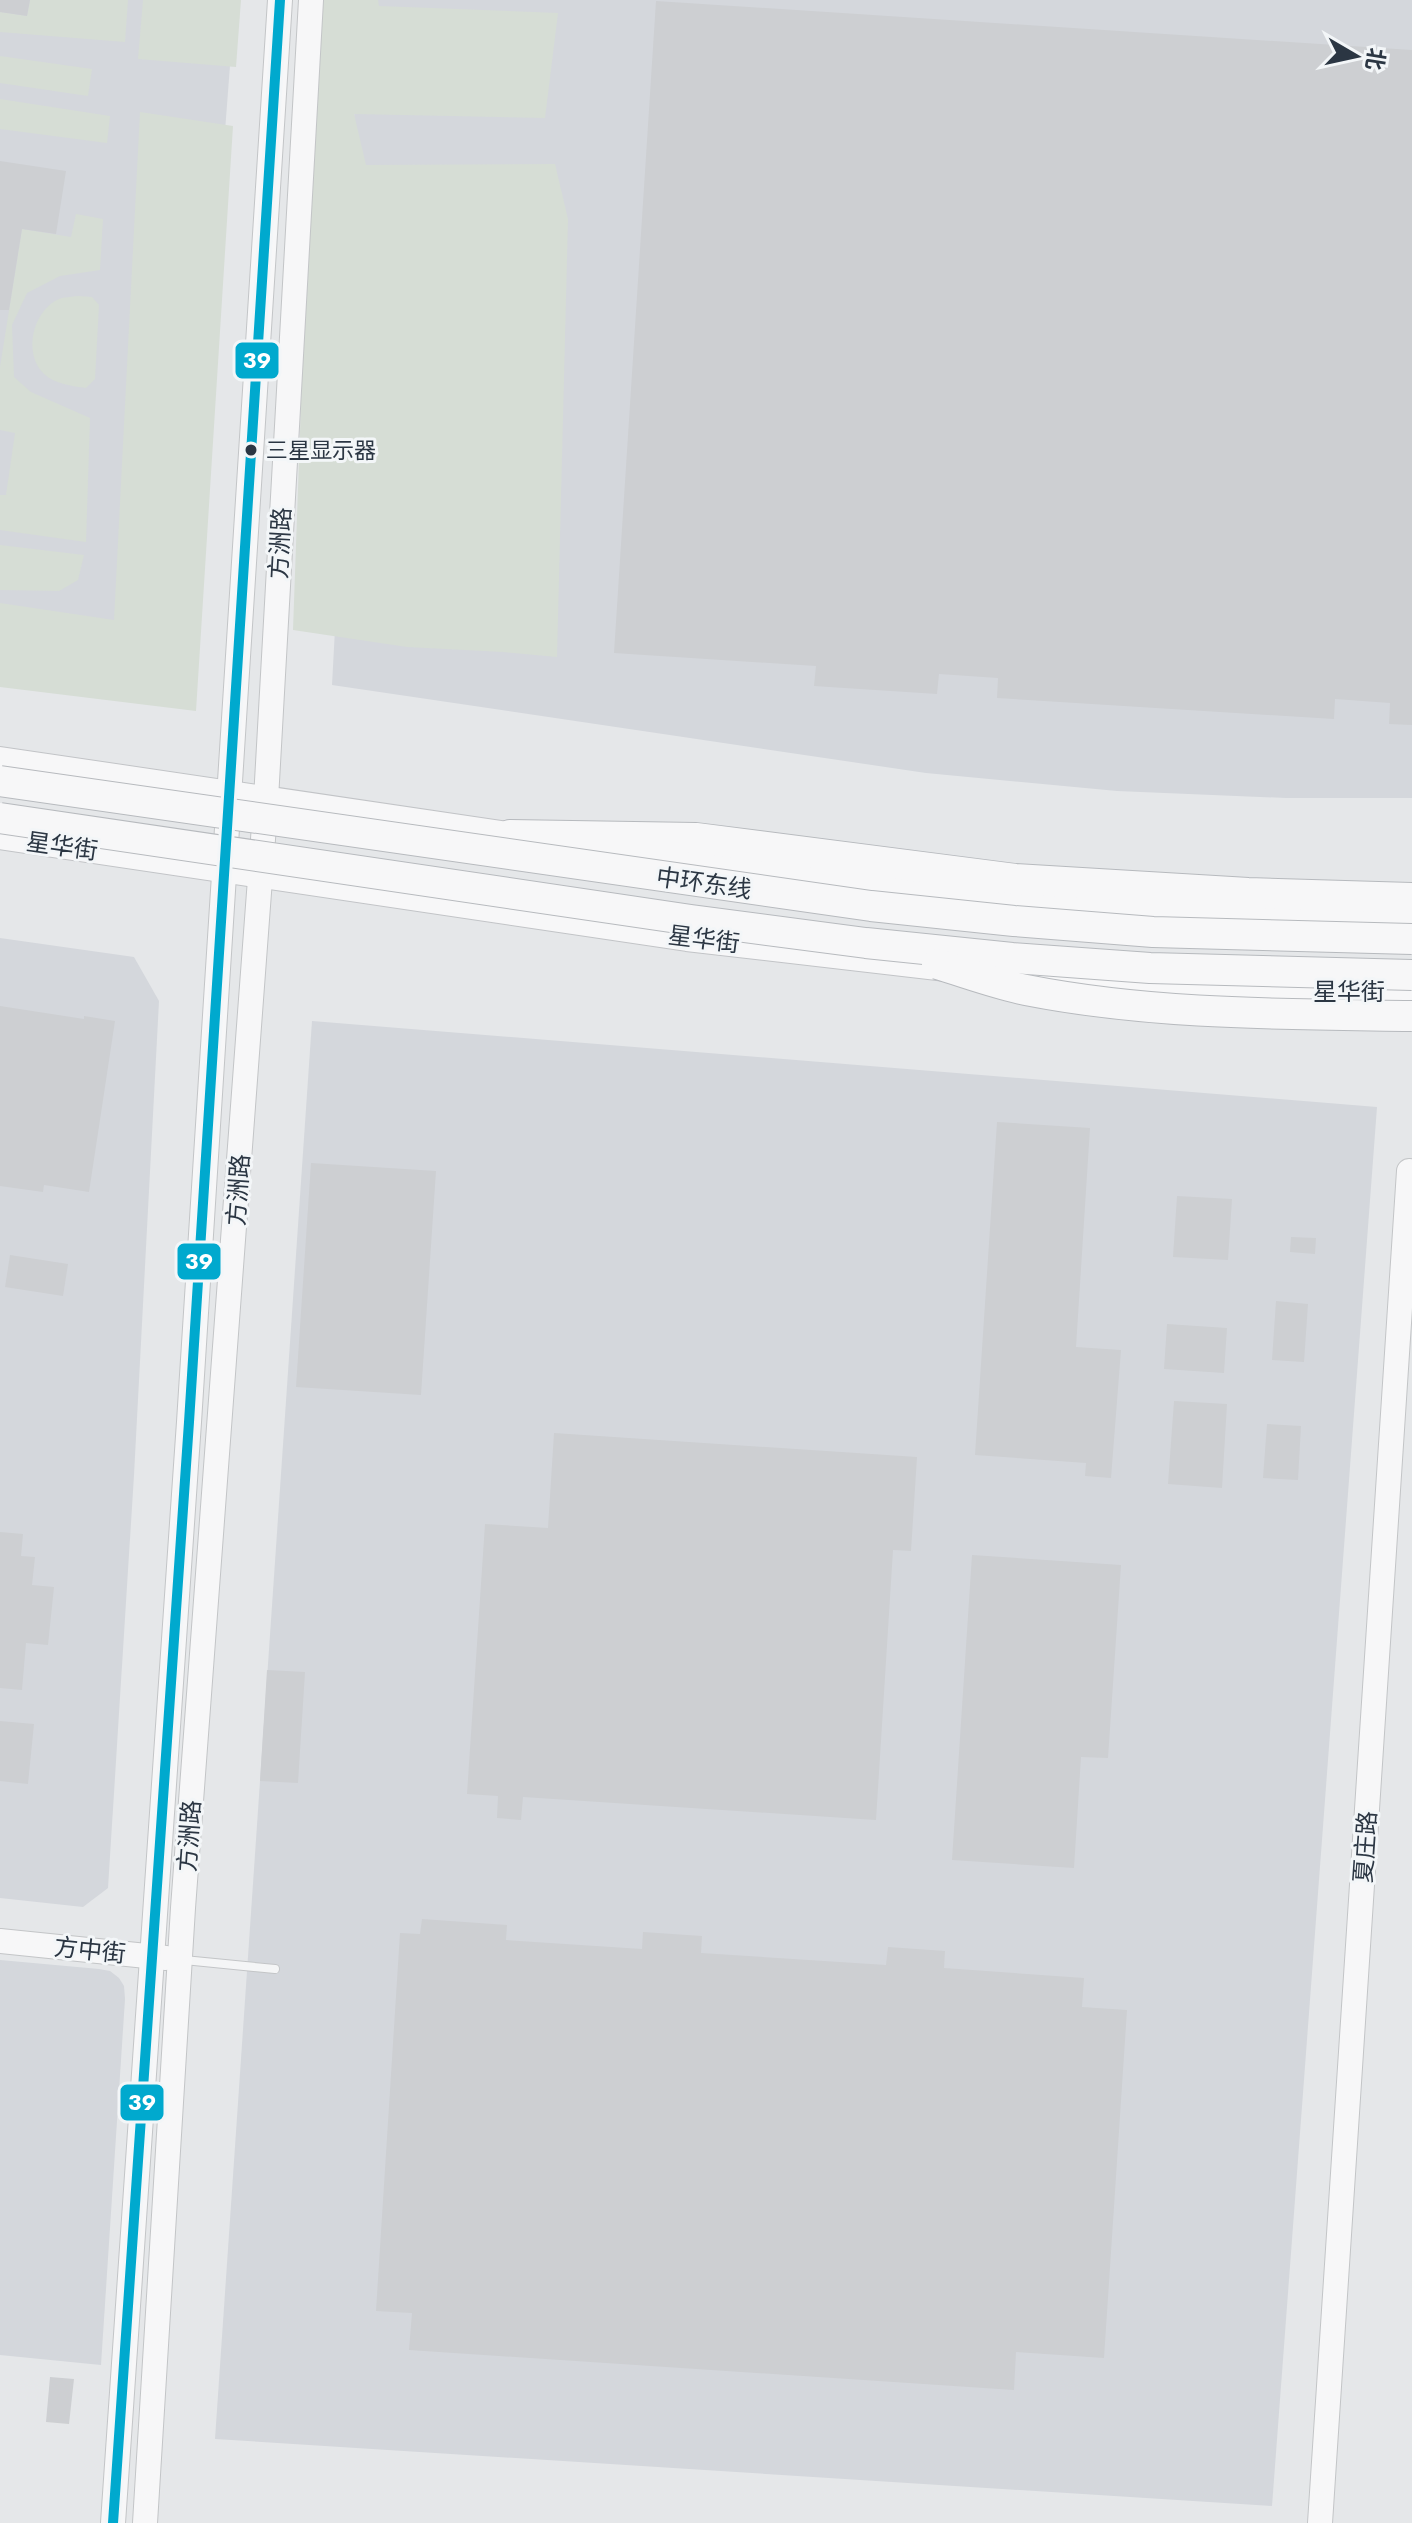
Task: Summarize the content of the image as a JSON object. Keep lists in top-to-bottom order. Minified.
{"streets":{"highway":["中环东线"],"main road":["方洲路","星华街","夏庄路","方中街"]},"crossings":[["方洲路","星华街"],["方洲路","方中街"]],"places":["三星显示器"],"lines":["transit line 39"],"north":"right"}
